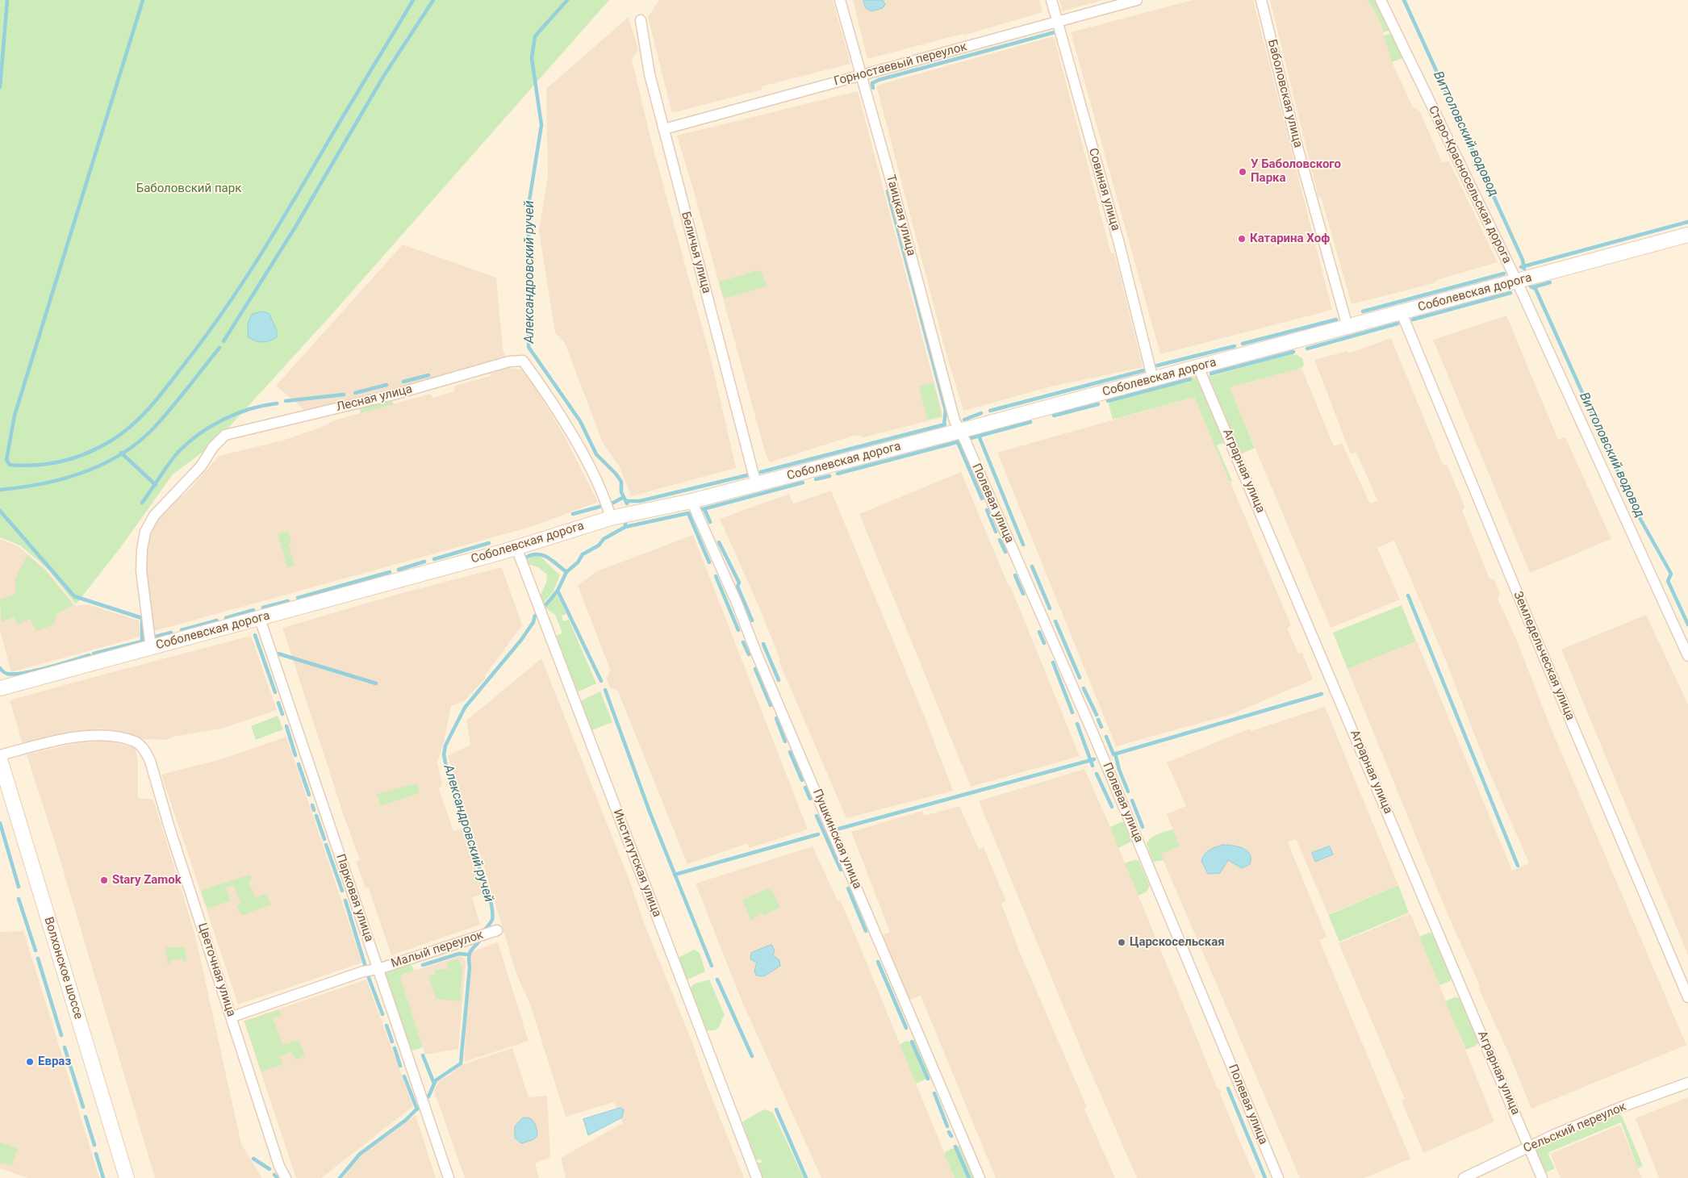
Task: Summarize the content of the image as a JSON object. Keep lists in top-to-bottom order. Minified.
{"streets":{"street":["Горностаевый переулок","Баболовская улица","Старо-Красносельская дорога","Совиная улица","Таицкая улица","Беличья улица","Соболевская дорога","Лесная улица","Аграрная улица","Полевая улица","Земледельческая улица","Пушкинская улица","Институтская улица","Парковая улица","Малый переулок","Волхонское шоссе","Цветочная улица","Сельский переулок"]},"crossings":[["Горностаевый переулок","Совиная улица"],["Горностаевый переулок","Таицкая улица"],["Горностаевый переулок","Беличья улица"],["Баболовская улица","Соболевская дорога"],["Старо-Красносельская дорога","Соболевская дорога"],["Совиная улица","Соболевская дорога"],["Таицкая улица","Соболевская дорога"],["Таицкая улица","Полевая улица"],["Беличья улица","Соболевская дорога"],["Соболевская дорога","Лесная улица"],["Соболевская дорога","Аграрная улица"],["Соболевская дорога","Полевая улица"],["Соболевская дорога","Земледельческая улица"],["Соболевская дорога","Пушкинская улица"],["Соболевская дорога","Институтская улица"],["Соболевская дорога","Парковая улица"],["Аграрная улица","Сельский переулок"],["Парковая улица","Малый переулок"],["Малый переулок","Цветочная улица"]],"water":["Виттоловский водовод","Александровский ручей"],"parks":["Баболовский парк"],"places":["У Баболовского Парка","Катарина Хоф","Stary Zamok","Царскосельская","Евраз"]}
